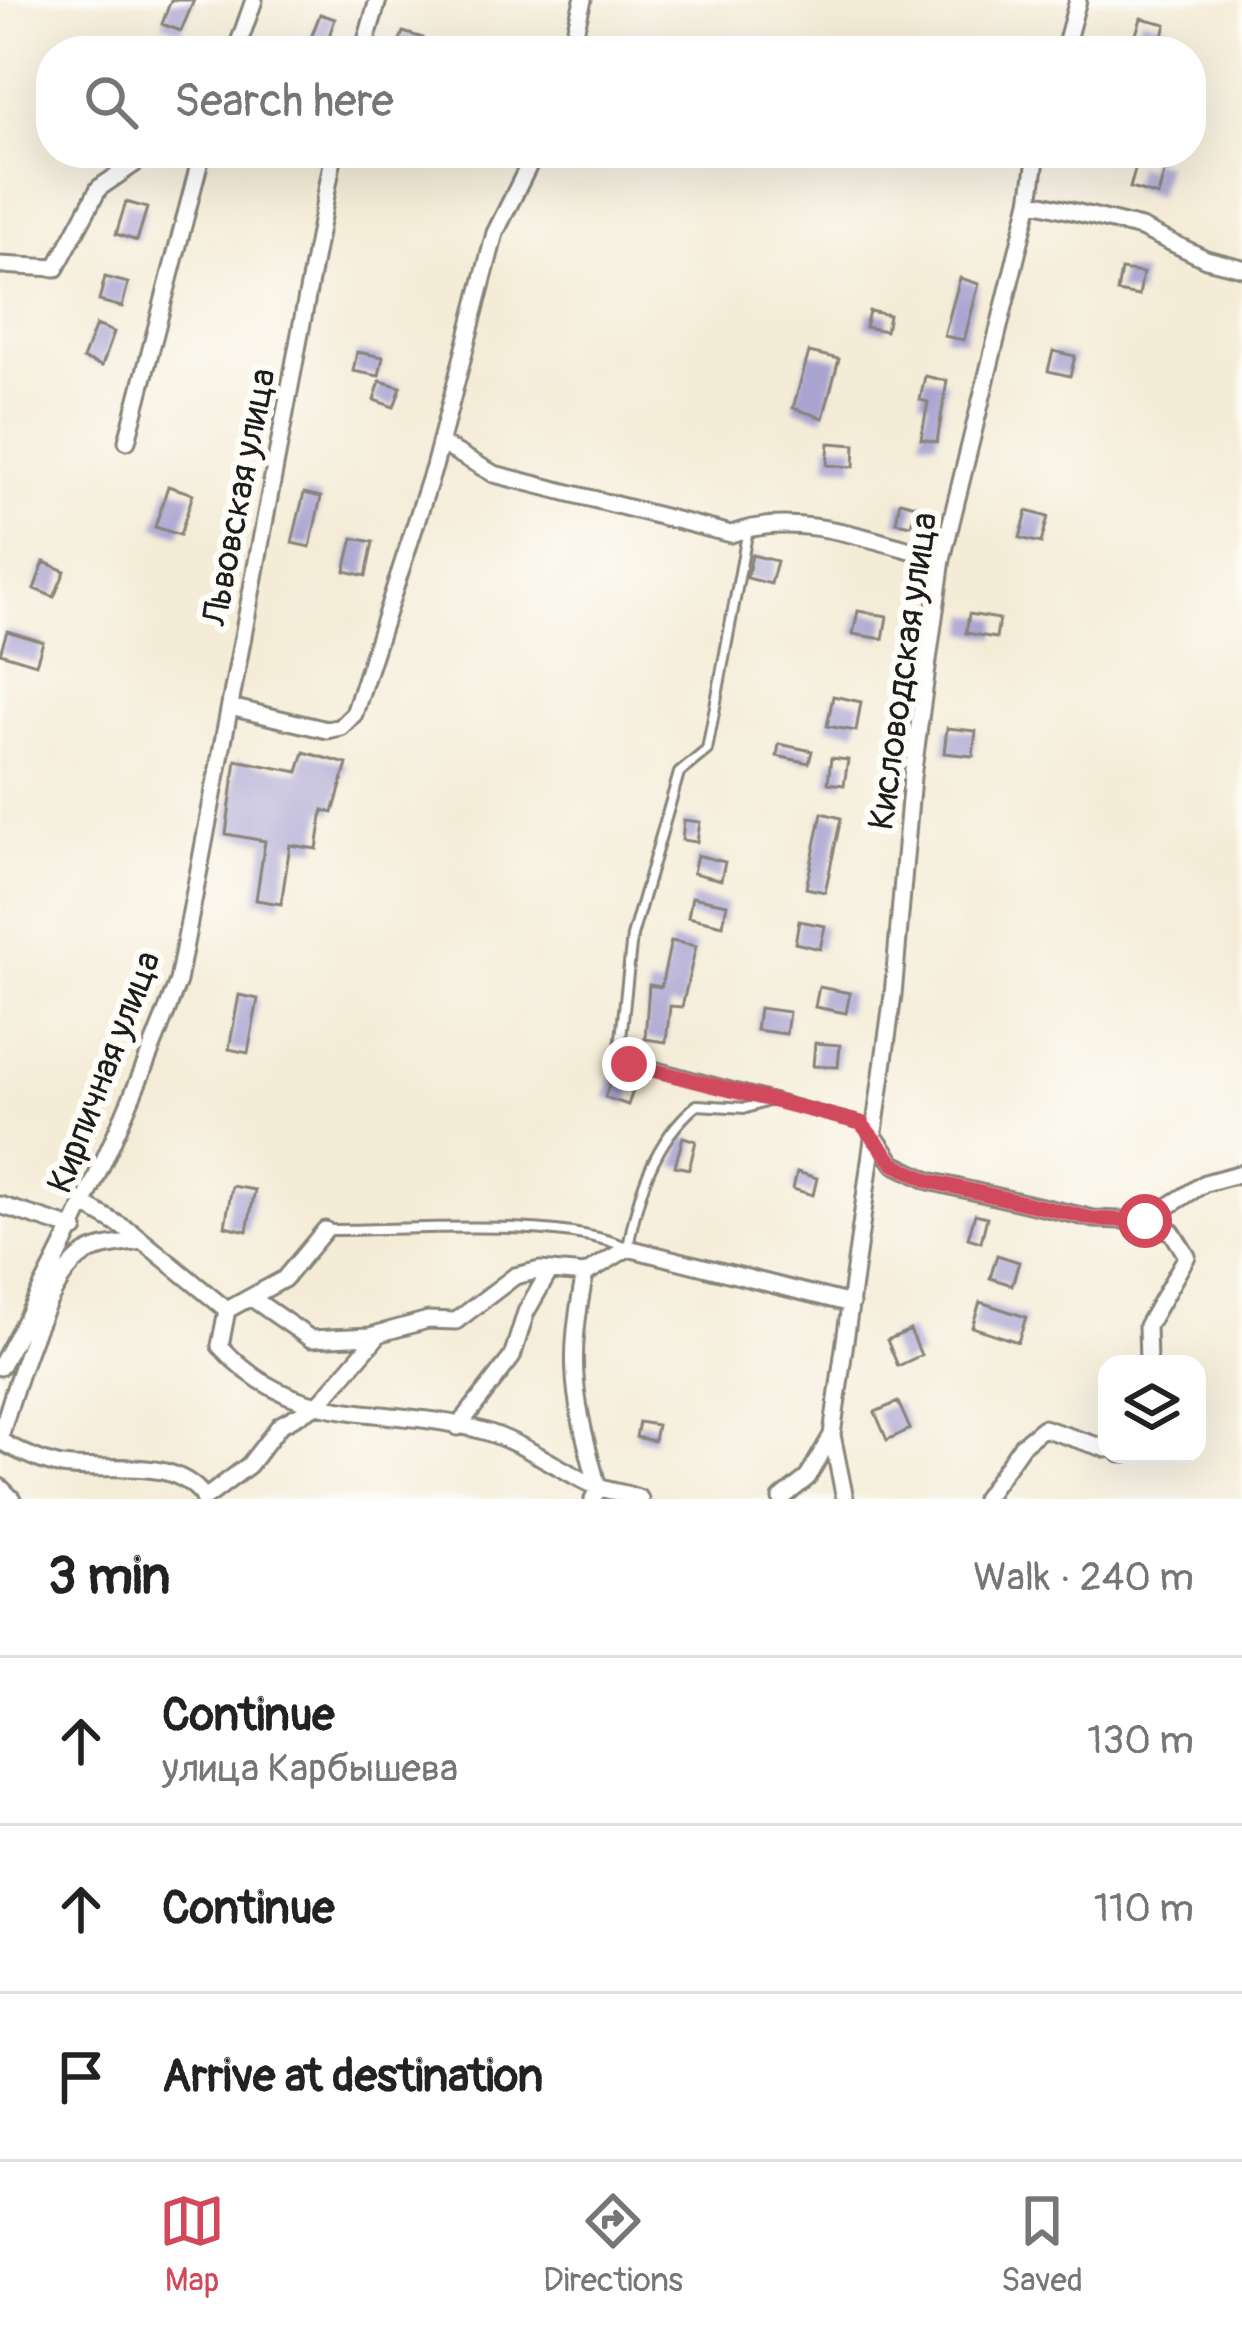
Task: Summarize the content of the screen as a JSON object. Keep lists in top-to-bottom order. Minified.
{"streets":{"street":["Львовская улица","Кисловодская улица","Кирпичная улица"]},"crossings":[["Львовская улица","Кирпичная улица"]],"page":{"search":"Search here","heading":["3 min","Walk · 240 m"],"list":[["Continue","улица Карбышева","130 m"],["Continue","110 m"],"Arrive at destination"],"nav":["Map","Directions","Saved"]}}
